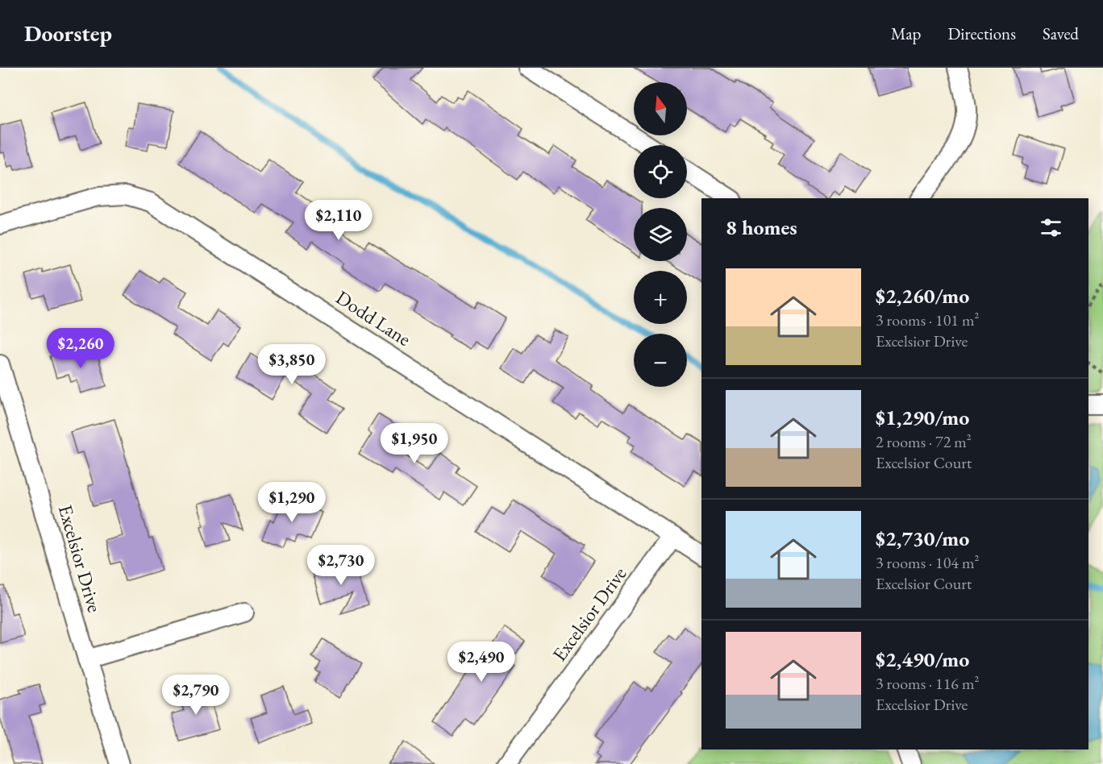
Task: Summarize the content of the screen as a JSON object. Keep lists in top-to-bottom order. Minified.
{"streets":{"street":["Dodd Lane","Excelsior Drive"]},"crossings":[["Dodd Lane","Excelsior Drive"]],"north":"top","page":{"header":"Doorstep","nav":["Map","Directions","Saved"],"map_buttons":["+","−"],"heading":"8 homes","price":["$2,110","$2,260","$3,850","$1,950","$1,290","$2,730","$2,490","$2,790"],"list":[{"name":"$2,260/mo","note":"3 rooms · 101 m² · Excelsior Drive"},{"name":"$1,290/mo","note":"2 rooms · 72 m² · Excelsior Court"},{"name":"$2,730/mo","note":"3 rooms · 104 m² · Excelsior Court"},{"name":"$2,490/mo","note":"3 rooms · 116 m² · Excelsior Drive"}]}}
